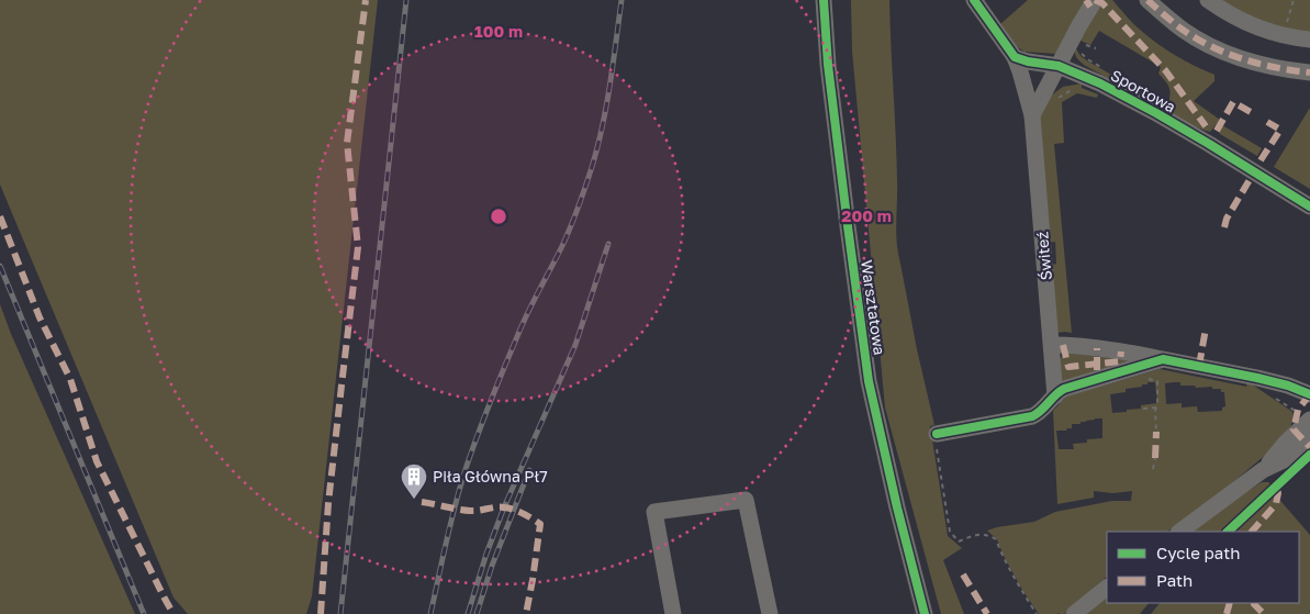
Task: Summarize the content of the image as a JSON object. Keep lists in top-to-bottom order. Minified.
{"streets":{"street":["Sportowa","Świteź","Warsztatowa"]},"crossings":[["Sportowa","Świteź"]],"places":{"building":["Piła Główna Pł7"]},"legend":["Cycle path","Path"],"rings":["100 m","200 m"]}
